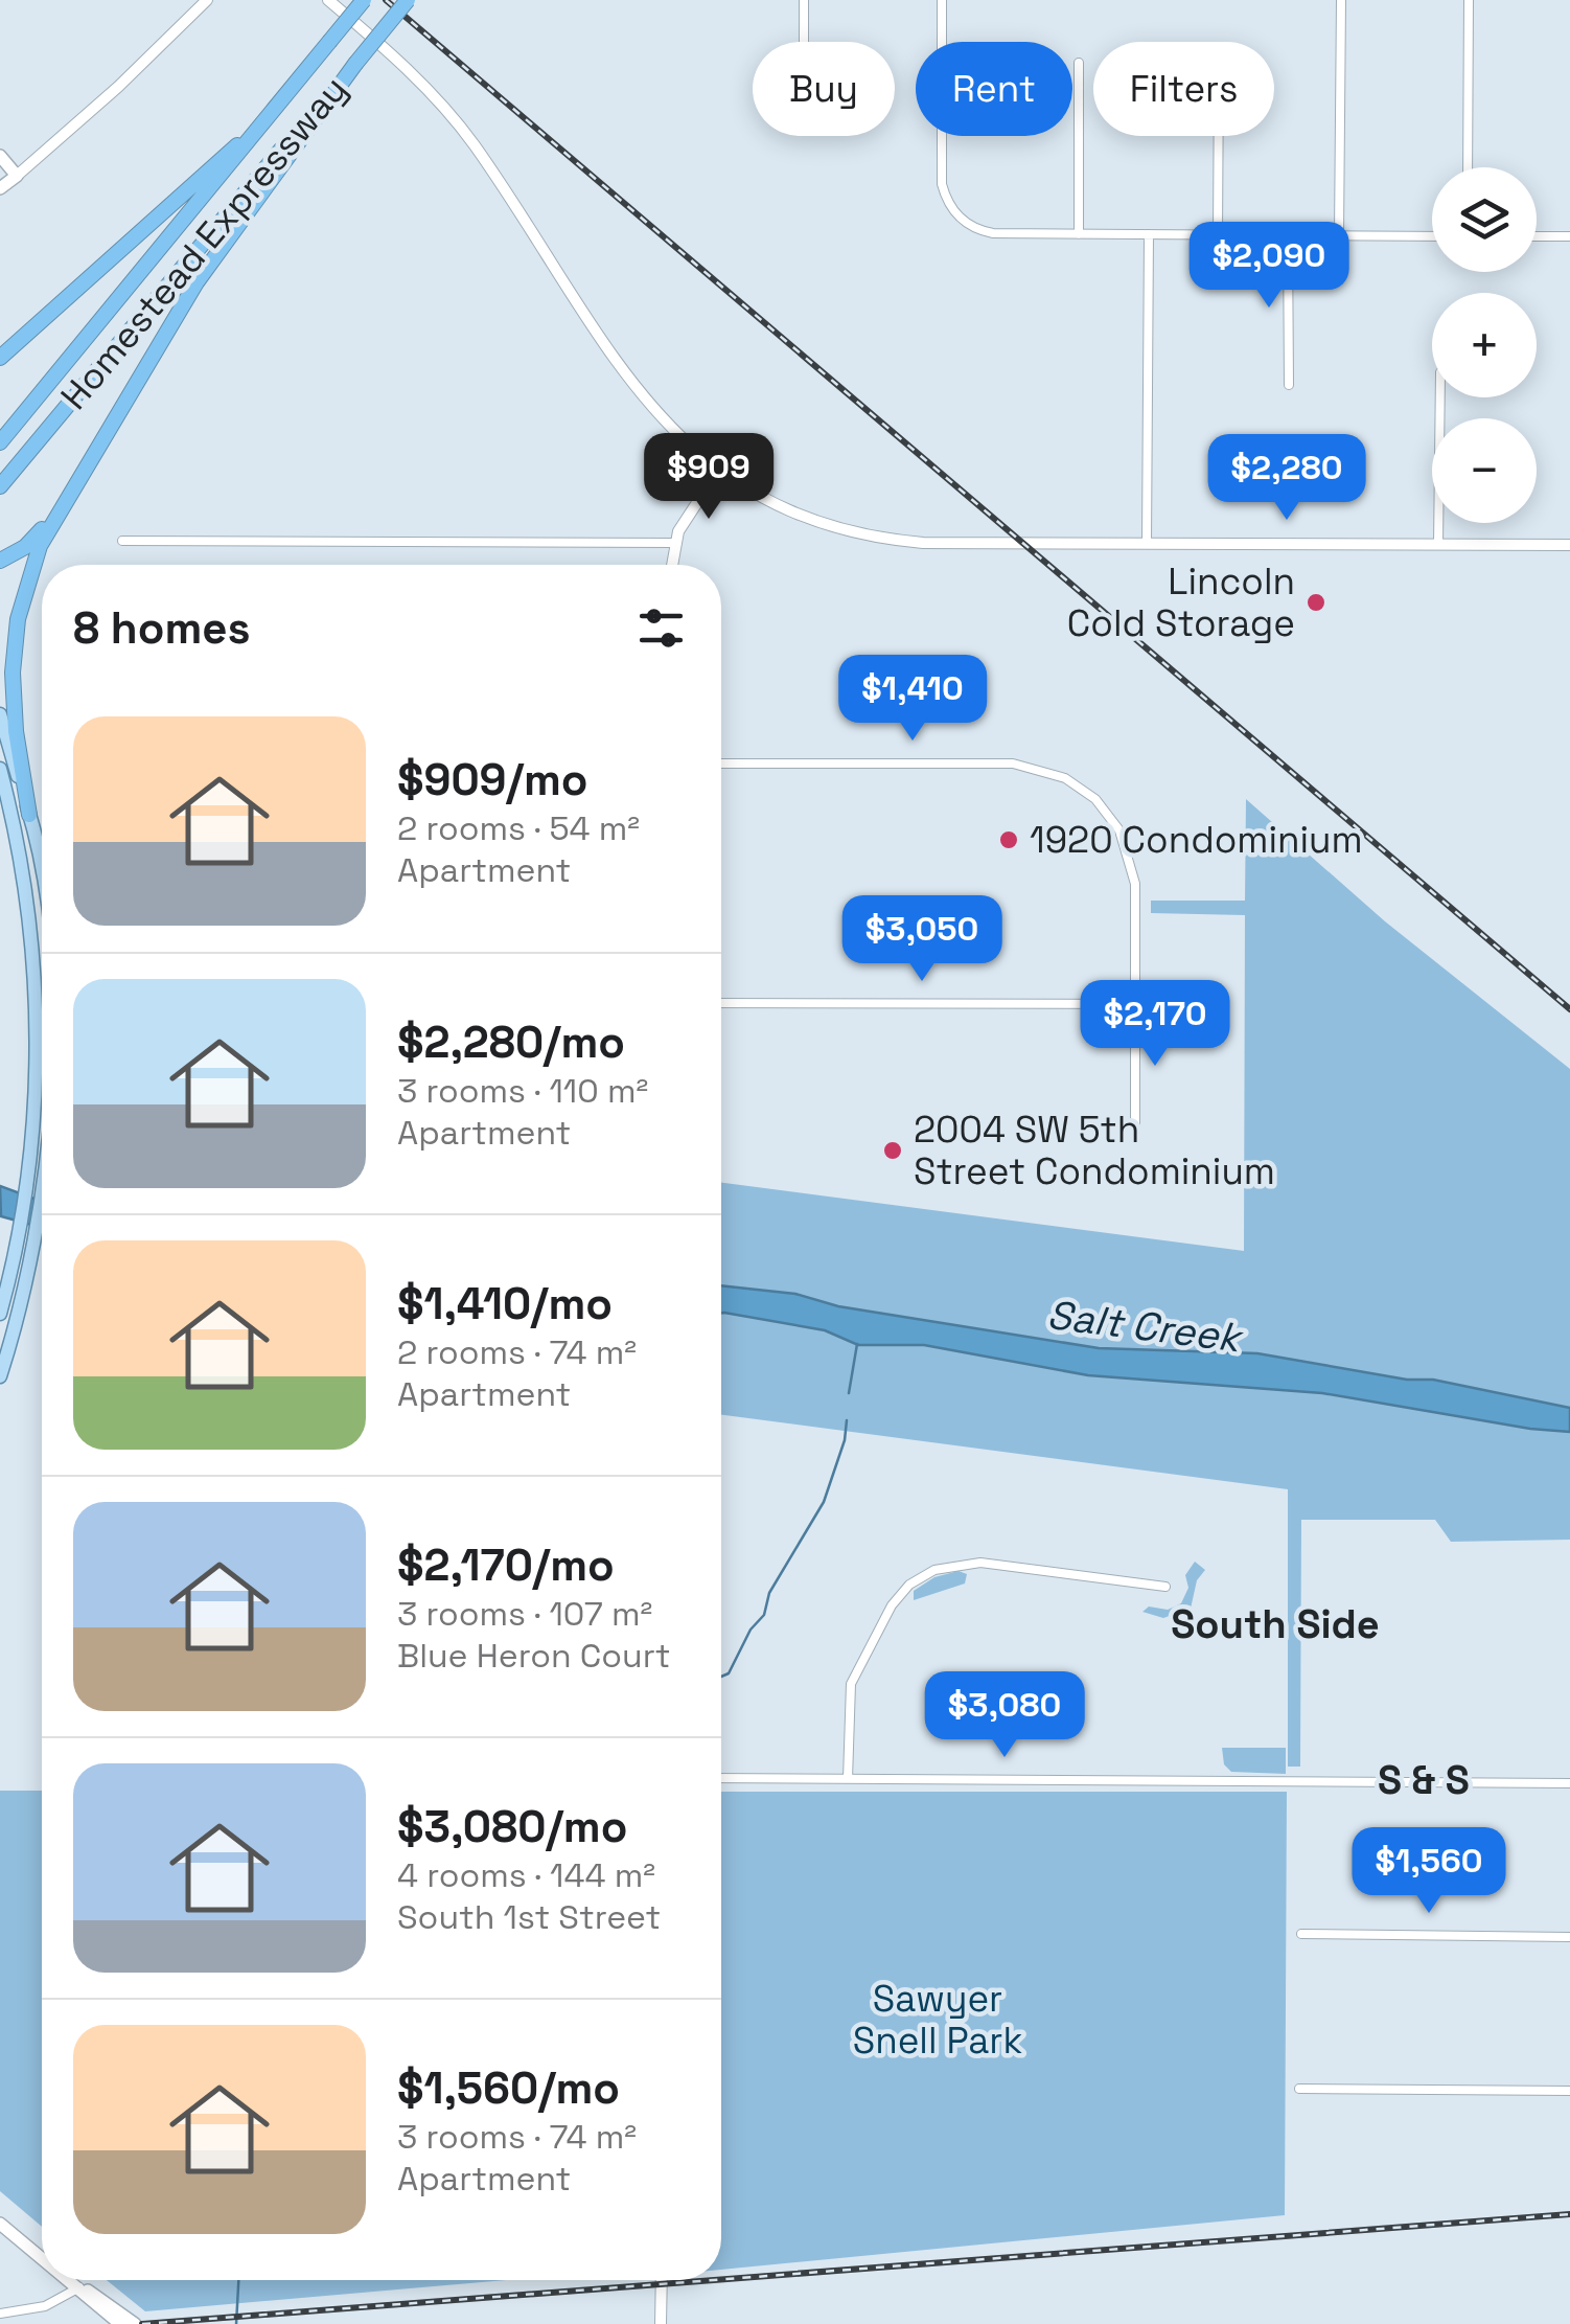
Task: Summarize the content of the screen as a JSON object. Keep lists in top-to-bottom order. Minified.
{"streets":{"highway":["Homestead Expressway"]},"districts":["South Side","S & S"],"water":["Salt Creek"],"parks":["Sawyer Snell Park"],"places":["Lincoln Cold Storage","1920 Condominium","2004 SW 5th Street Condominium"],"page":{"chip":["Buy","Rent","Filters"],"map_buttons":["+","−"],"price":["$2,090","$909","$2,280","$1,410","$3,050","$2,170","$3,080","$1,560"],"heading":"8 homes","list":[{"name":"$909/mo","note":"2 rooms · 54 m² · Apartment"},{"name":"$2,280/mo","note":"3 rooms · 110 m² · Apartment"},{"name":"$1,410/mo","note":"2 rooms · 74 m² · Apartment"},{"name":"$2,170/mo","note":"3 rooms · 107 m² · Blue Heron Court"},{"name":"$3,080/mo","note":"4 rooms · 144 m² · South 1st Street"},{"name":"$1,560/mo","note":"3 rooms · 74 m² · Apartment"}]}}
